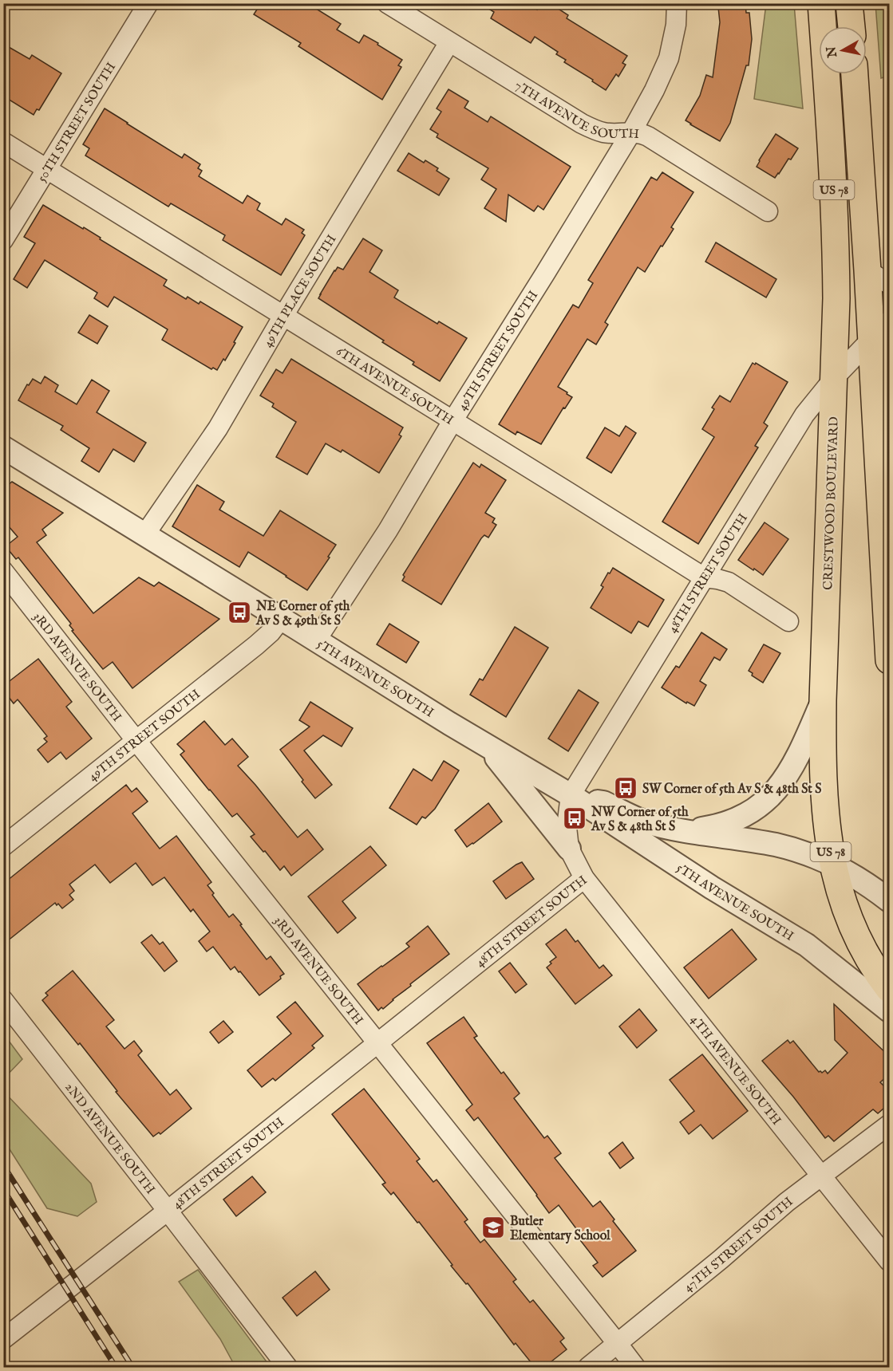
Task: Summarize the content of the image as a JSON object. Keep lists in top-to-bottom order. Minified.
{"streets":{"main road":["US 78","CRESTWOOD BOULEVARD"],"street":["7TH AVENUE SOUTH","50TH STREET SOUTH","49TH PLACE SOUTH","49TH STREET SOUTH","6TH AVENUE SOUTH","48TH STREET SOUTH","3RD AVENUE SOUTH","5TH AVENUE SOUTH","4TH AVENUE SOUTH","2ND AVENUE SOUTH","47TH STREET SOUTH"]},"crossings":[["7TH AVENUE SOUTH","49TH PLACE SOUTH"],["7TH AVENUE SOUTH","49TH STREET SOUTH"],["50TH STREET SOUTH","6TH AVENUE SOUTH"],["US 78","48TH STREET SOUTH"],["49TH PLACE SOUTH","6TH AVENUE SOUTH"],["49TH PLACE SOUTH","5TH AVENUE SOUTH"],["49TH STREET SOUTH","6TH AVENUE SOUTH"],["49TH STREET SOUTH","3RD AVENUE SOUTH"],["49TH STREET SOUTH","5TH AVENUE SOUTH"],["6TH AVENUE SOUTH","48TH STREET SOUTH"],["CRESTWOOD BOULEVARD","48TH STREET SOUTH"],["CRESTWOOD BOULEVARD","5TH AVENUE SOUTH"],["48TH STREET SOUTH","3RD AVENUE SOUTH"],["48TH STREET SOUTH","5TH AVENUE SOUTH"],["48TH STREET SOUTH","4TH AVENUE SOUTH"],["48TH STREET SOUTH","2ND AVENUE SOUTH"],["3RD AVENUE SOUTH","47TH STREET SOUTH"],["4TH AVENUE SOUTH","47TH STREET SOUTH"]],"places":{"bus stop":["NE Corner of 5th Av S & 49th St S","SW Corner of 5th Av S & 48th St S","NW Corner of 5th Av S & 48th St S"],"school or university":["Butler Elementary School"]},"north":"left"}
